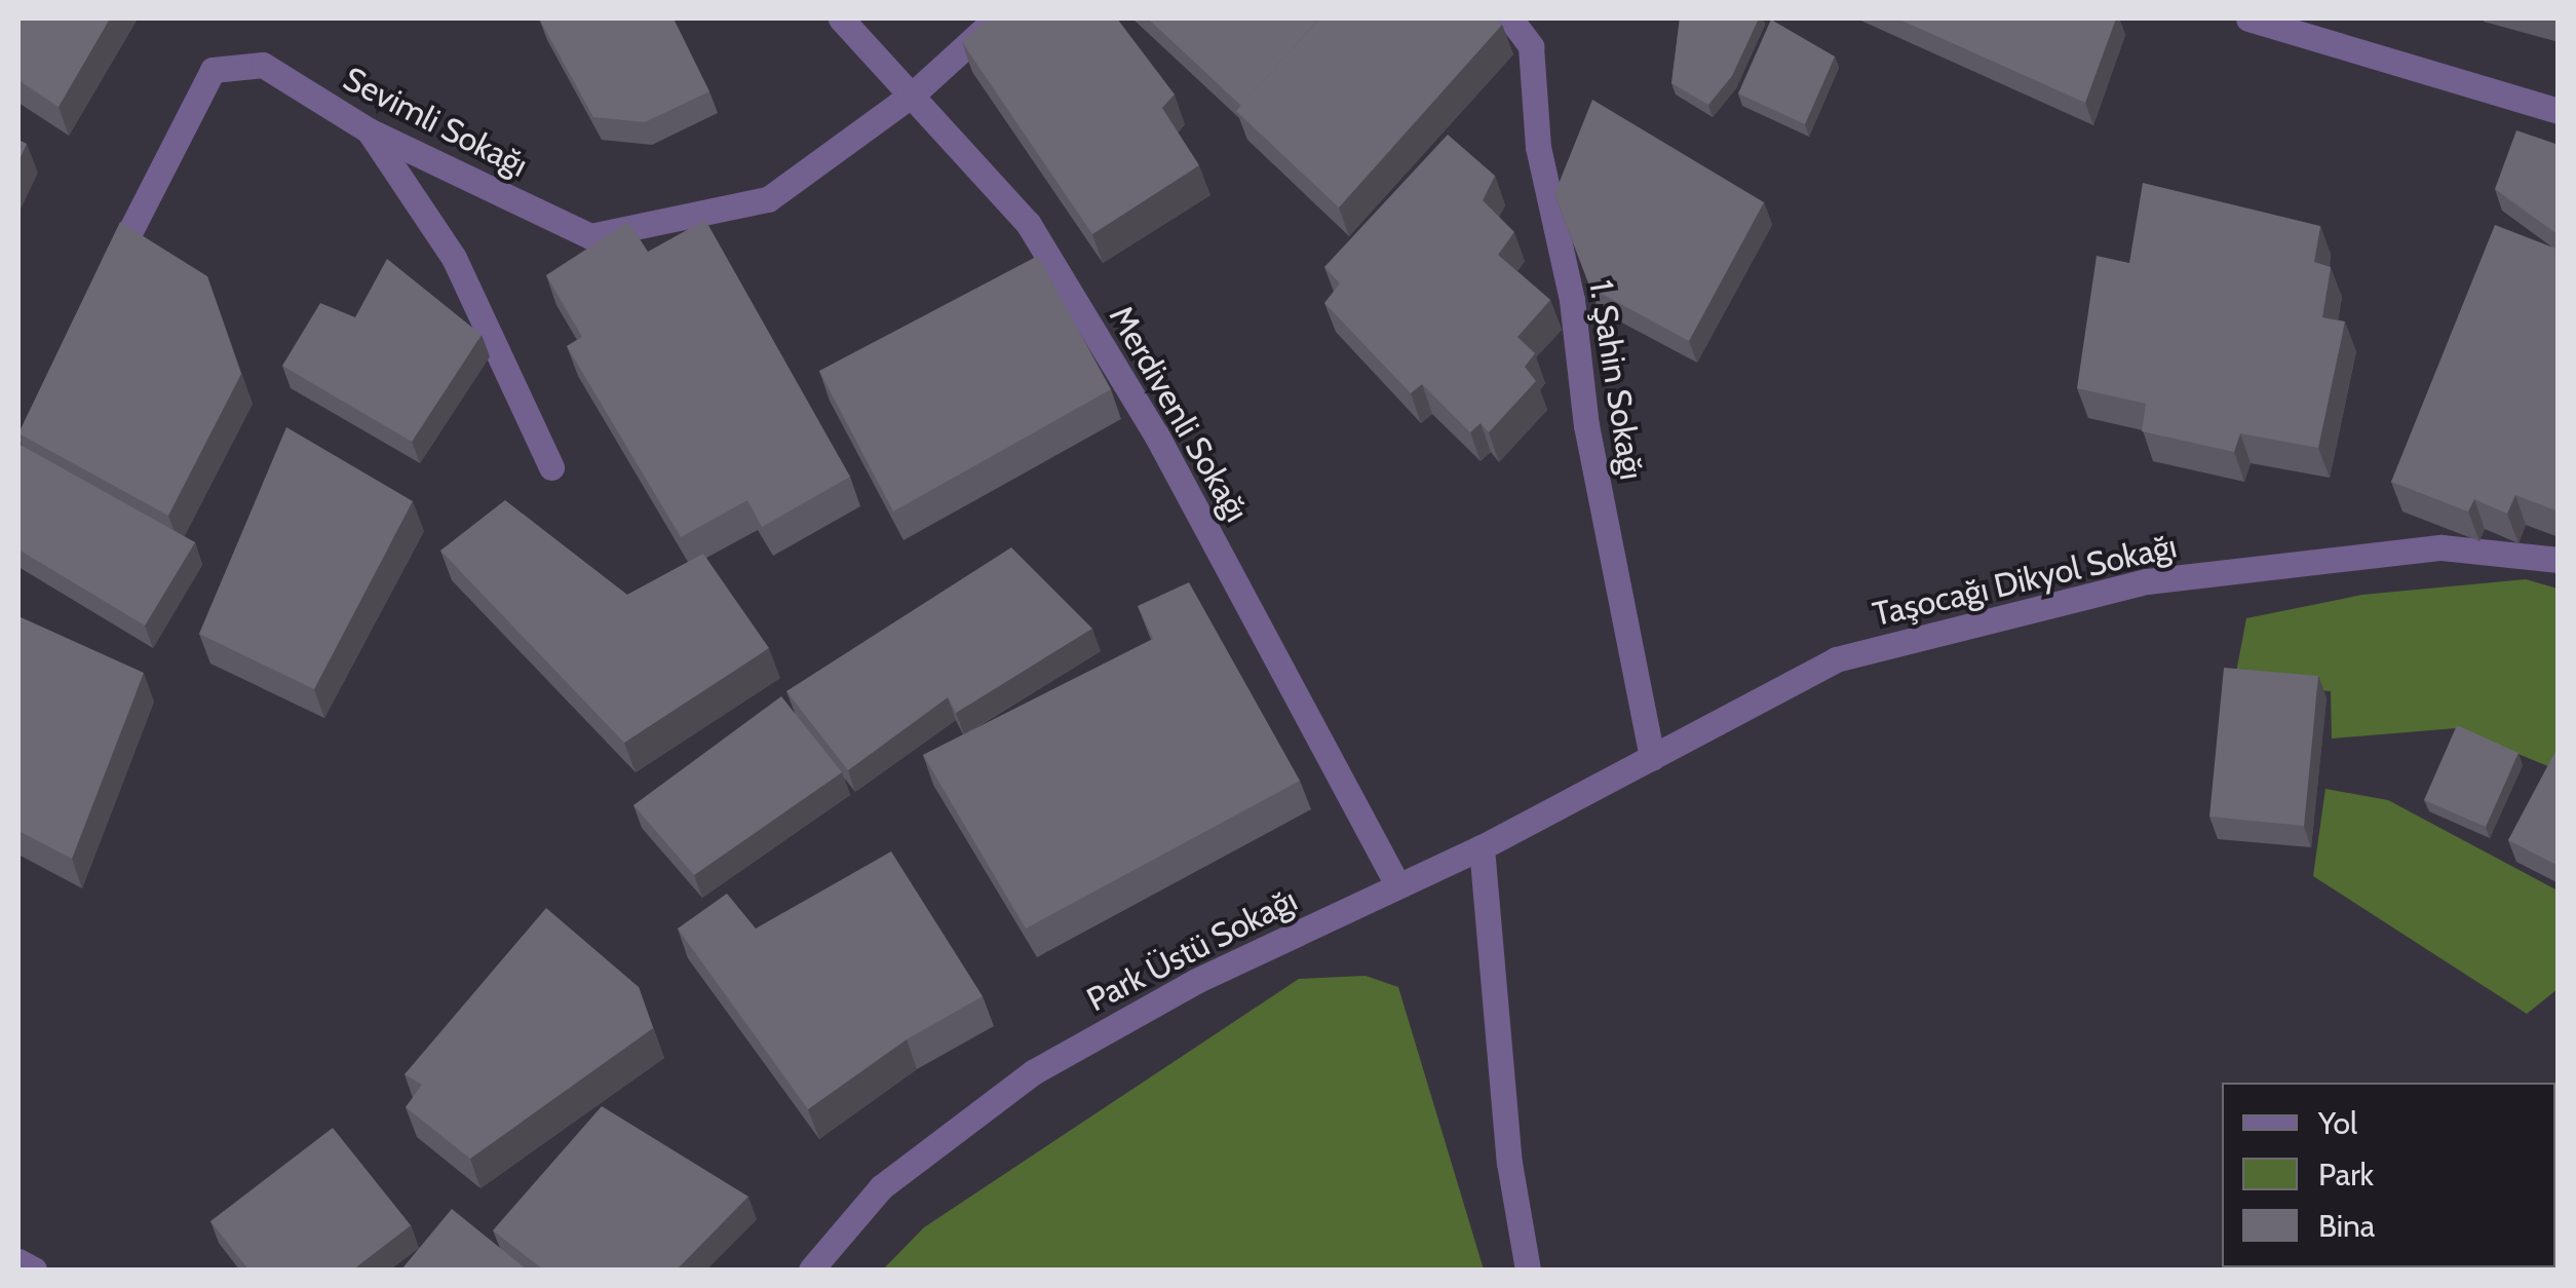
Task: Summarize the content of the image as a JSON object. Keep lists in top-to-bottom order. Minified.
{"streets":{"street":["Sevimli Sokağı","1. Şahin Sokağı","Merdivenli Sokağı","Taşocağı Dikyol Sokağı","Park Üstü Sokağı"]},"crossings":[["Sevimli Sokağı","Merdivenli Sokağı"],["1. Şahin Sokağı","Taşocağı Dikyol Sokağı"],["1. Şahin Sokağı","Park Üstü Sokağı"],["Merdivenli Sokağı","Park Üstü Sokağı"],["Taşocağı Dikyol Sokağı","Park Üstü Sokağı"]],"legend":["Yol","Park","Bina"]}
